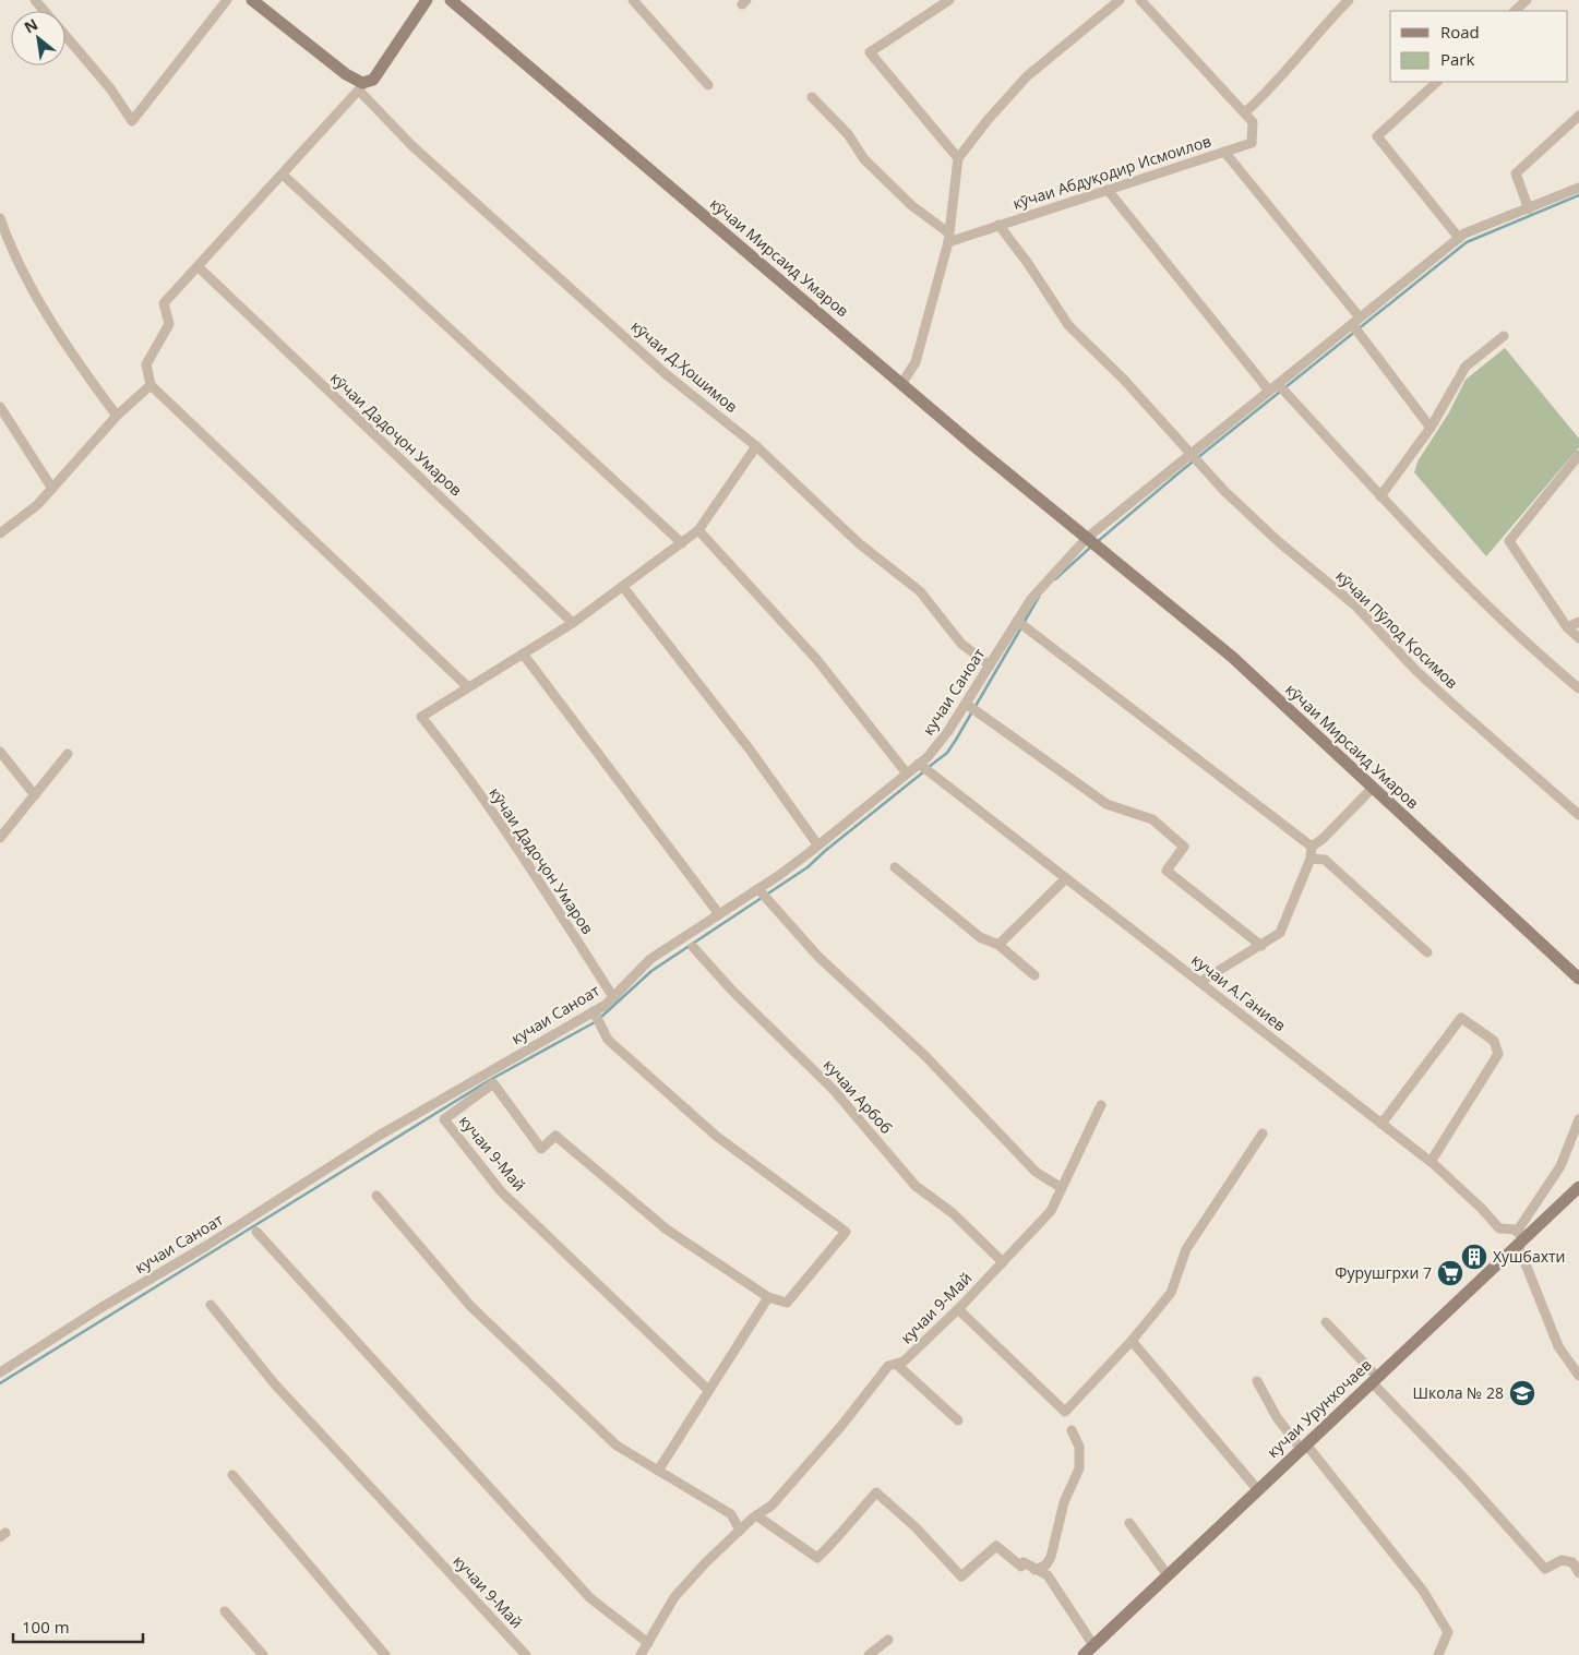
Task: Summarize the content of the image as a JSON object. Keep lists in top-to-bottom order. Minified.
{"streets":{"street":["кӯчаи Абдуқодир Исмоилов","кӯчаи Мирсаид Умаров","кӯчаи Д.Ҳошимов","кӯчаи Дадоҷон Умаров","кӯчаи Пӯлод Қосимов","кучаи Саноат","кучаи А.Ганиев","кучаи Арбоб","кучаи 9-Май","кучаи Урунхочаев"]},"crossings":[["кӯчаи Абдуқодир Исмоилов","кӯчаи Пӯлод Қосимов"],["кӯчаи Мирсаид Умаров","кучаи Саноат"],["кӯчаи Д.Ҳошимов","кучаи Саноат"],["кӯчаи Дадоҷон Умаров","кучаи Саноат"],["кӯчаи Пӯлод Қосимов","кучаи Саноат"],["кучаи Саноат","кучаи А.Ганиев"],["кучаи А.Ганиев","кучаи Урунхочаев"],["кучаи Арбоб","кучаи 9-Май"]],"places":{"building":["Хушбахти"],"supermarket":["Фурушгрхи 7"],"school or university":["Школа № 28"]},"legend":["Road","Park"],"scale_bar":"100 m","north":"top left"}
